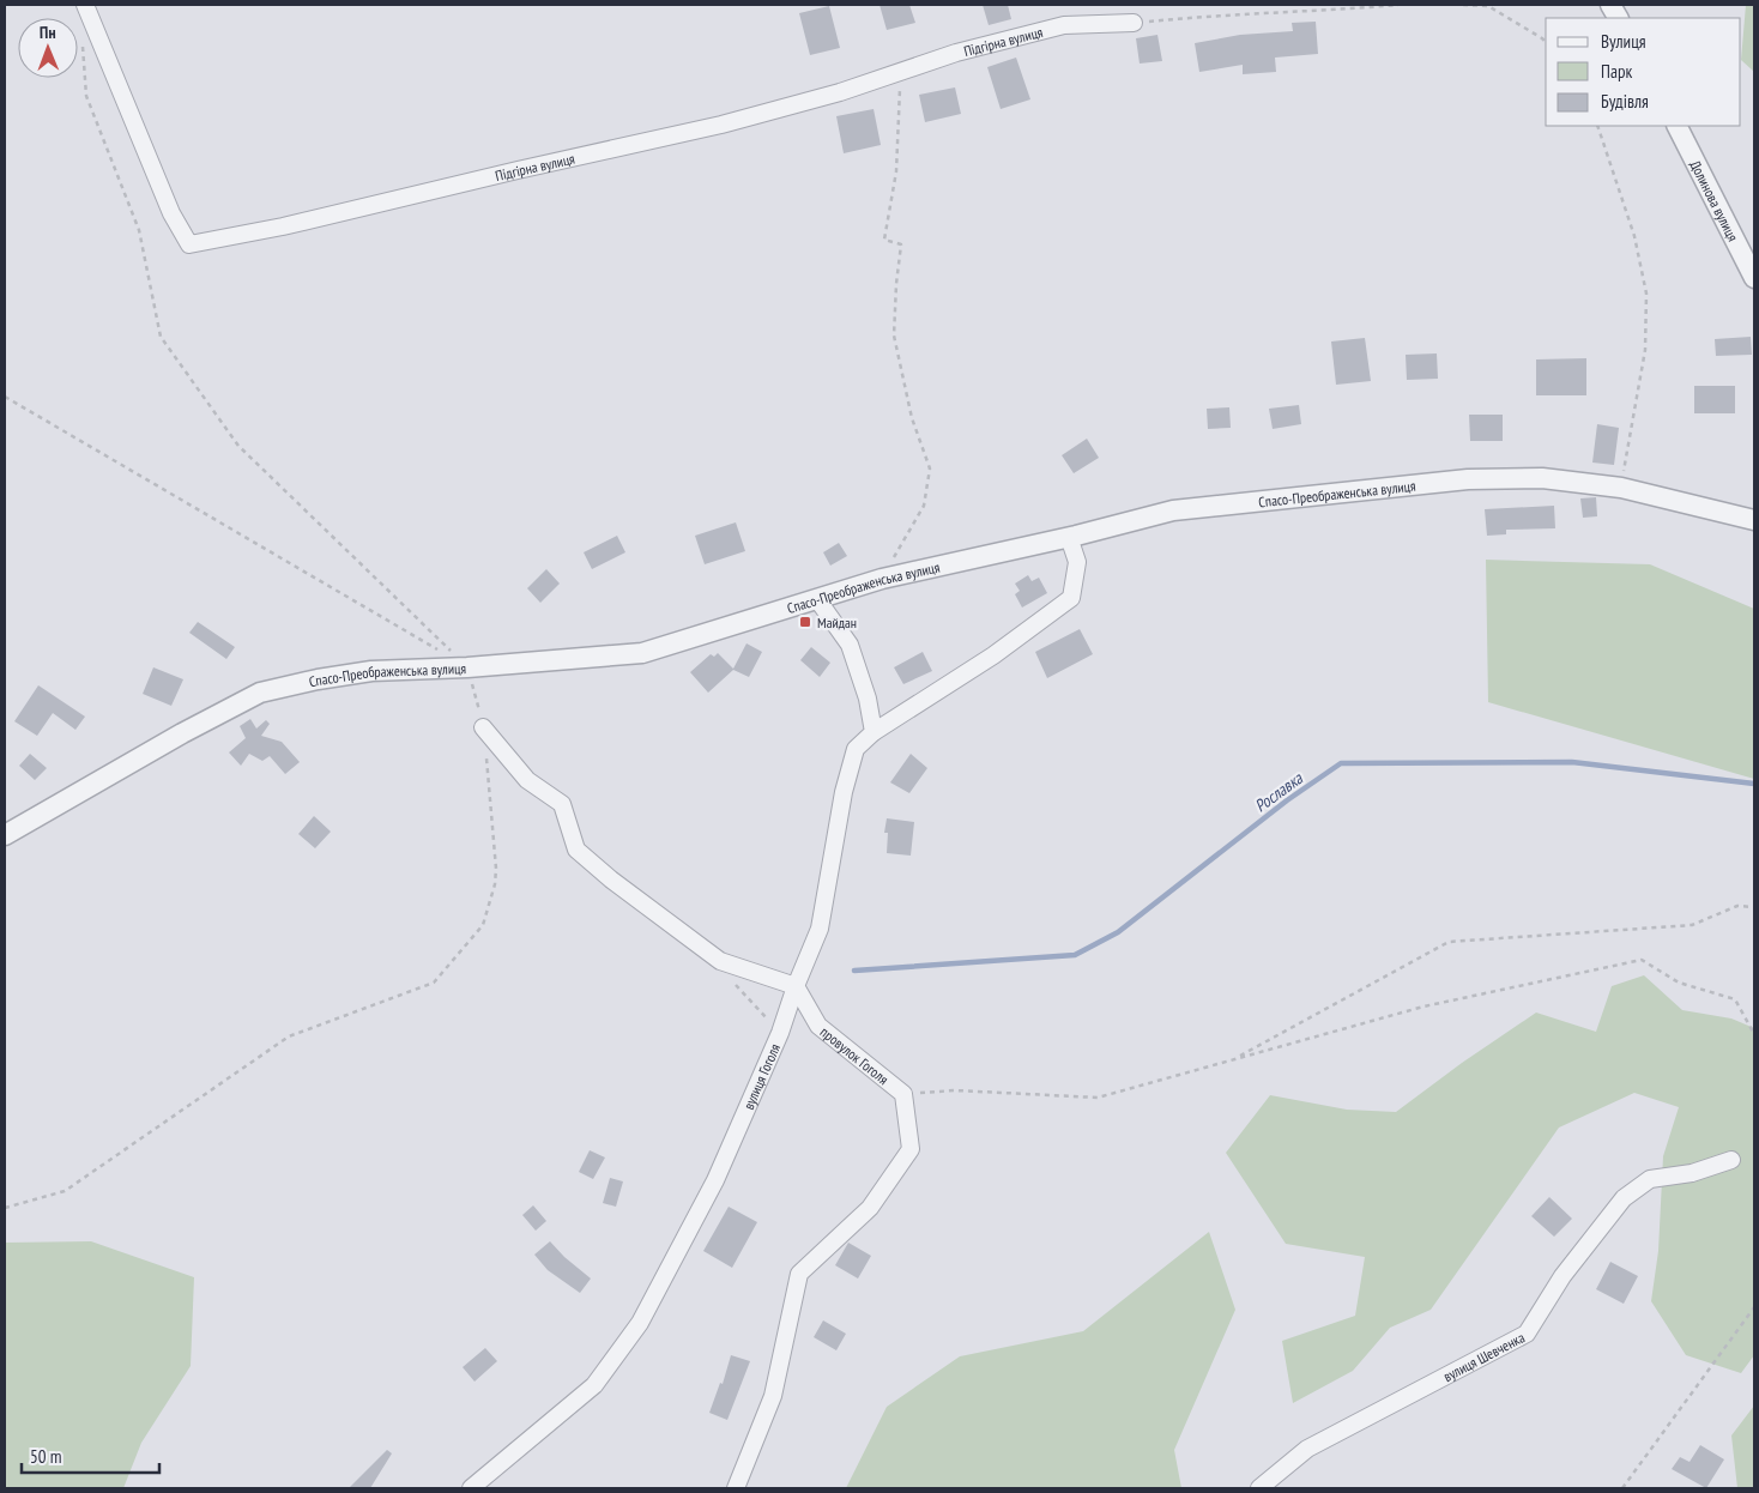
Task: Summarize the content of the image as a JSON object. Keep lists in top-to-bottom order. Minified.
{"streets":{"street":["Підгірна вулиця","Долинова вулиця","Спасо-Преображенська вулиця","провулок Гоголя","вулиця Гоголя","вулиця Шевченка"]},"crossings":[["Спасо-Преображенська вулиця","вулиця Гоголя"],["провулок Гоголя","вулиця Гоголя"]],"water":["Рославка"],"places":{"transit":["Майдан"]},"legend":["Вулиця","Парк","Будівля"],"scale_bar":"50 m","north":"top"}
